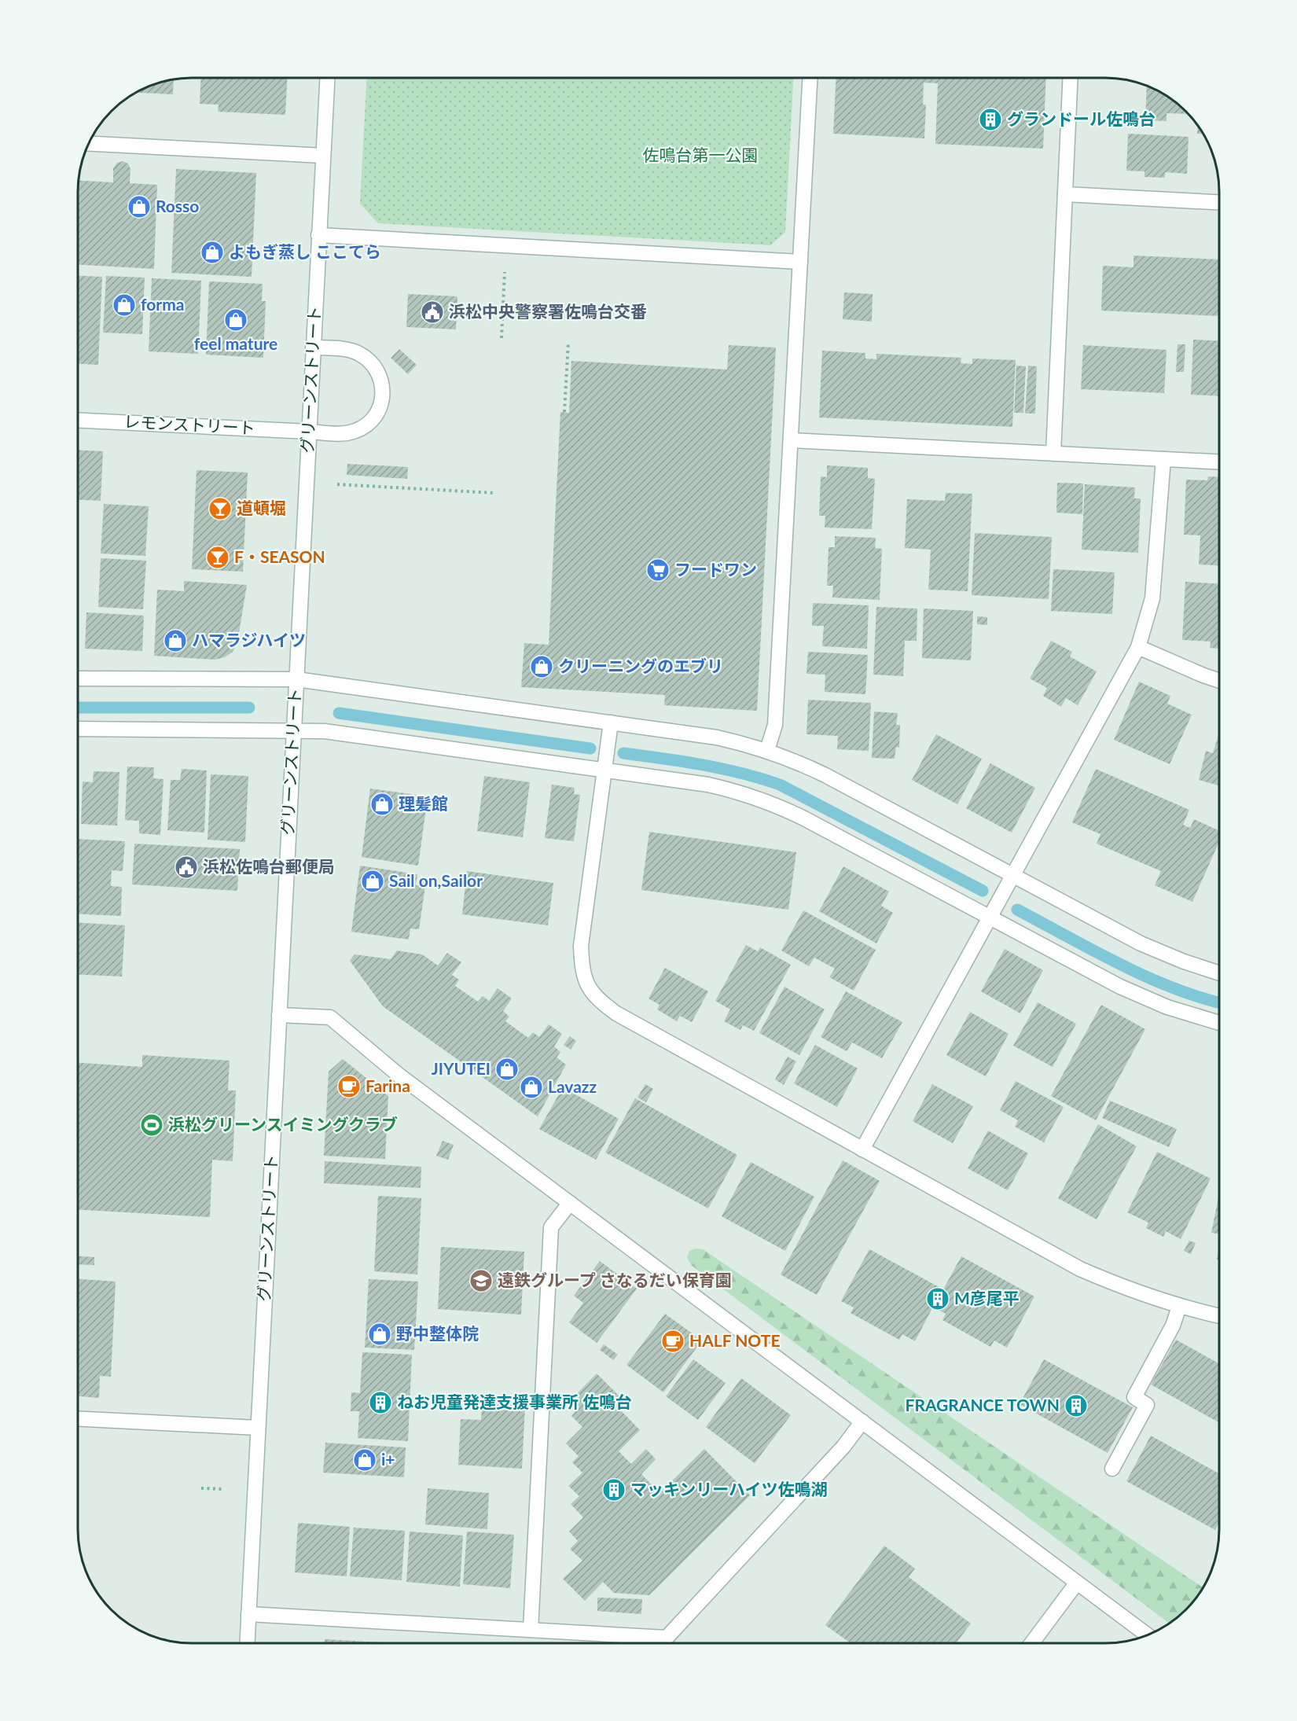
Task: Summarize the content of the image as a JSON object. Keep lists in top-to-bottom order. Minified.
{"streets":{"street":["グリーンストリート","レモンストリート"]},"crossings":[["グリーンストリート","レモンストリート"]],"parks":["佐鳴台第一公園"],"places":{"building":["グランドール佐鳴台","M彦尾平","ねお児童発達支援事業所 佐鳴台","FRAGRANCE TOWN","マッキンリーハイツ佐鳴湖"],"shop":["Rosso","よもぎ蒸し ここてら","forma","feel mature","ハマラジハイツ","クリーニングのエブリ","理髪館","Sail on,Sailor","JIYUTEI","Lavazz","野中整体院","i+"],"public building":["浜松中央警察署佐鳴台交番","浜松佐鳴台郵便局"],"bar":["道頓堀","F・SEASON"],"supermarket":["フードワン"],"cafe":["Farina","HALF NOTE"],"sports":["浜松グリーンスイミングクラブ"],"school or university":["遠鉄グループ さなるだい保育園"]}}
